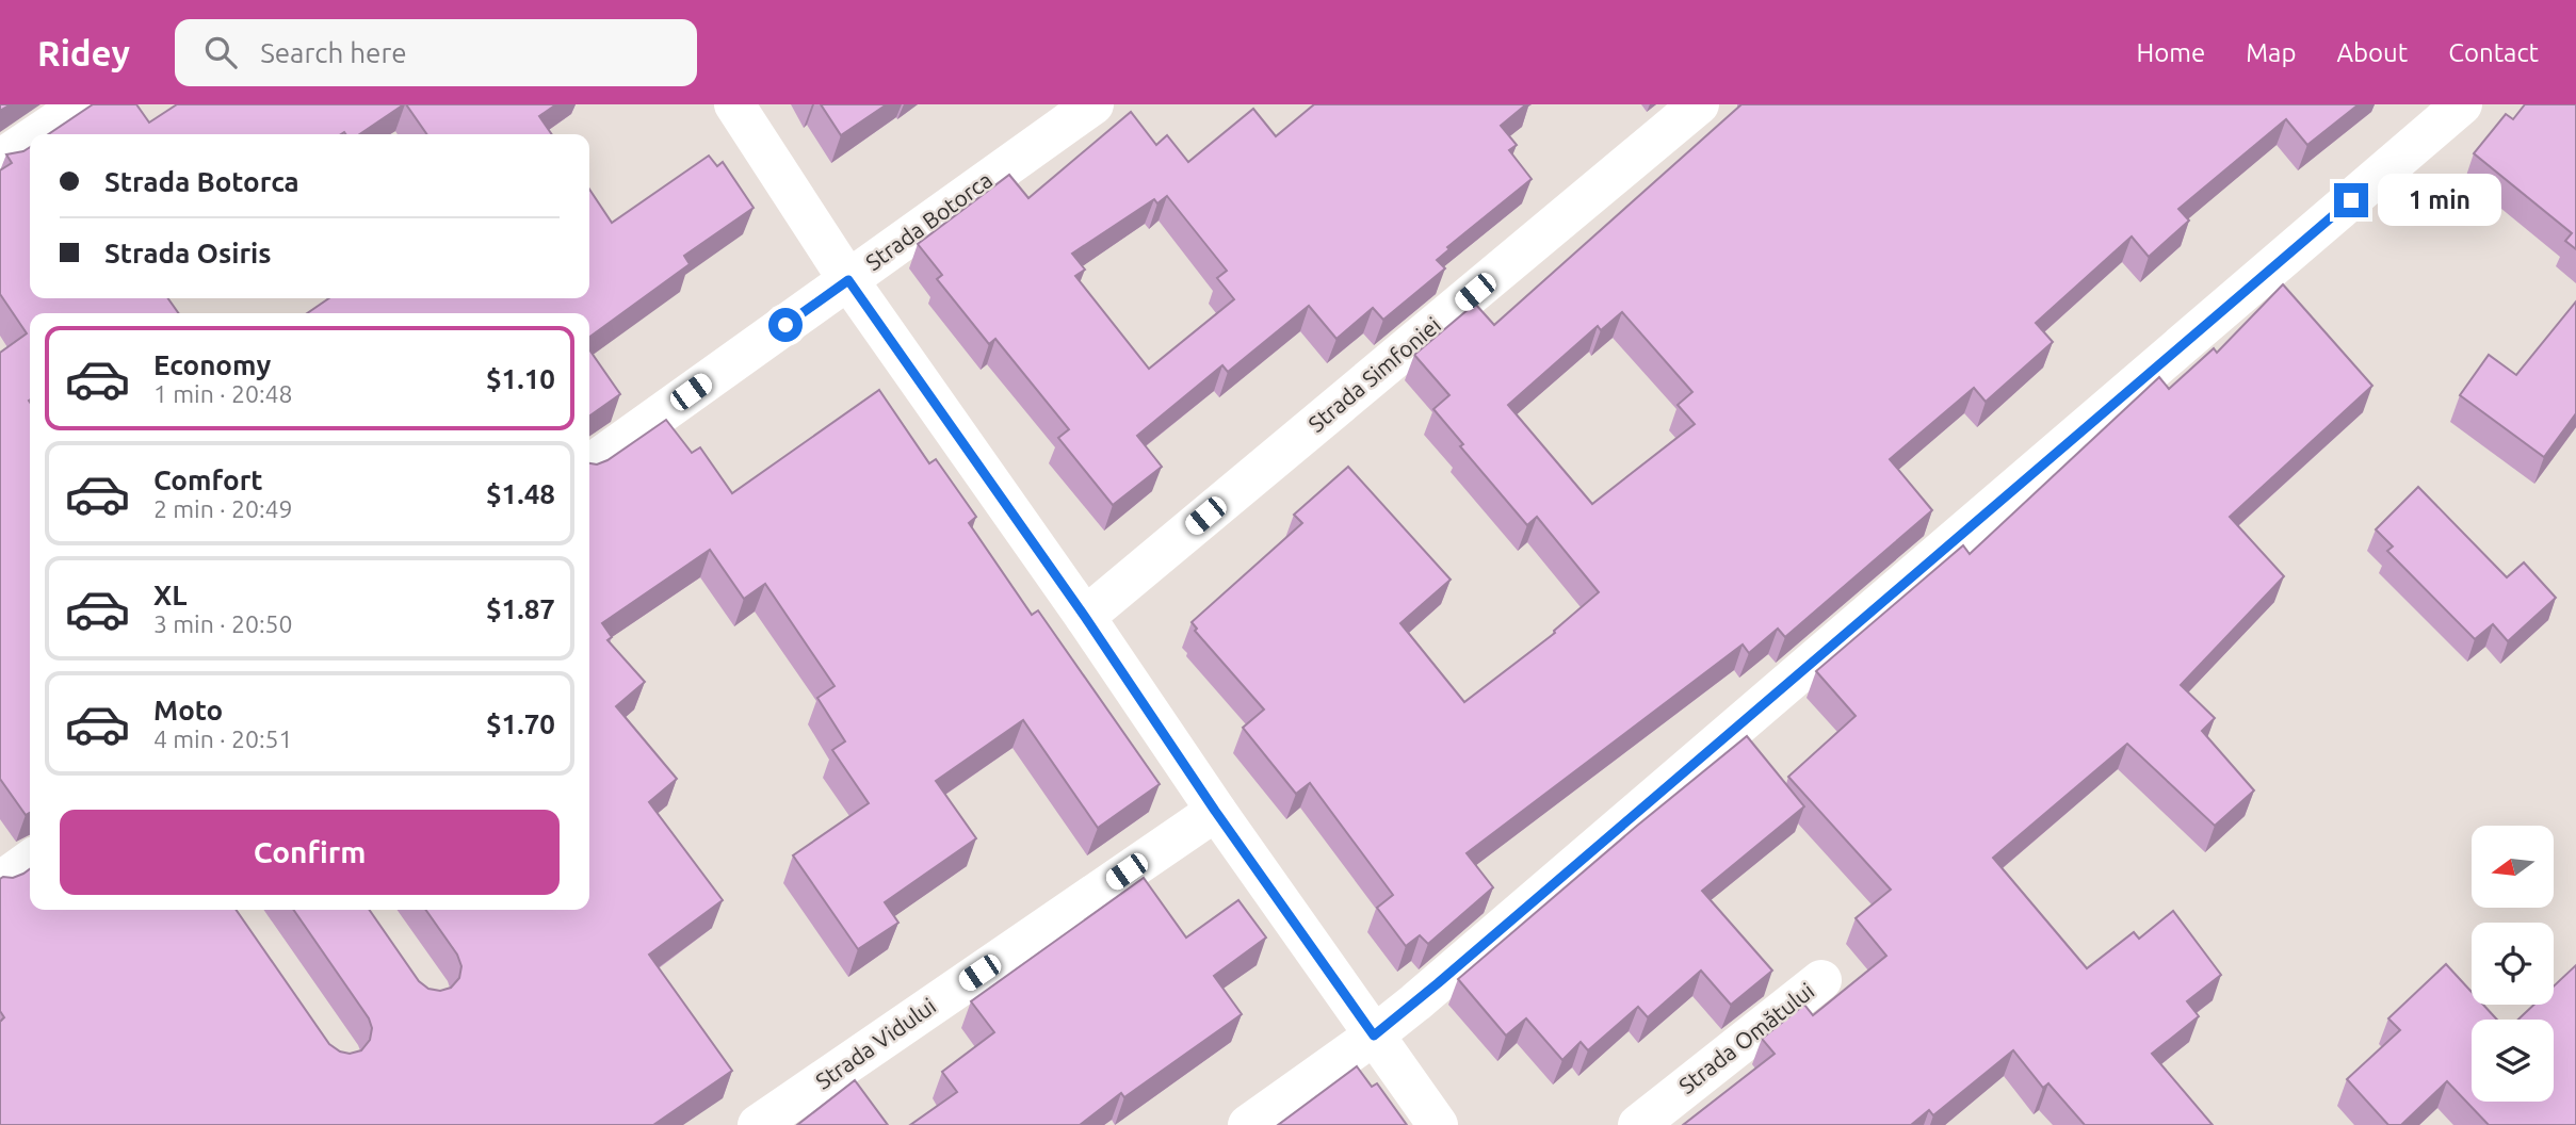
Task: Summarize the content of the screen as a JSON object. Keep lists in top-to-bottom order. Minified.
{"streets":{"street":["Strada Botorca","Strada Simfoniei","Strada Omătului","Strada Vidului"]},"north":"left","page":{"header":"Ridey","search":"Search here","nav":["Home","Map","About","Contact"],"banner":["Strada Botorca","Strada Osiris"],"bubble":"1 min","list":[{"name":"Economy","note":"1 min · 20:48","value":"$1.10"},{"name":"Comfort","note":"2 min · 20:49","value":"$1.48"},{"name":"XL","note":"3 min · 20:50","value":"$1.87"},{"name":"Moto","note":"4 min · 20:51","value":"$1.70"}],"buttons":"Confirm"}}
